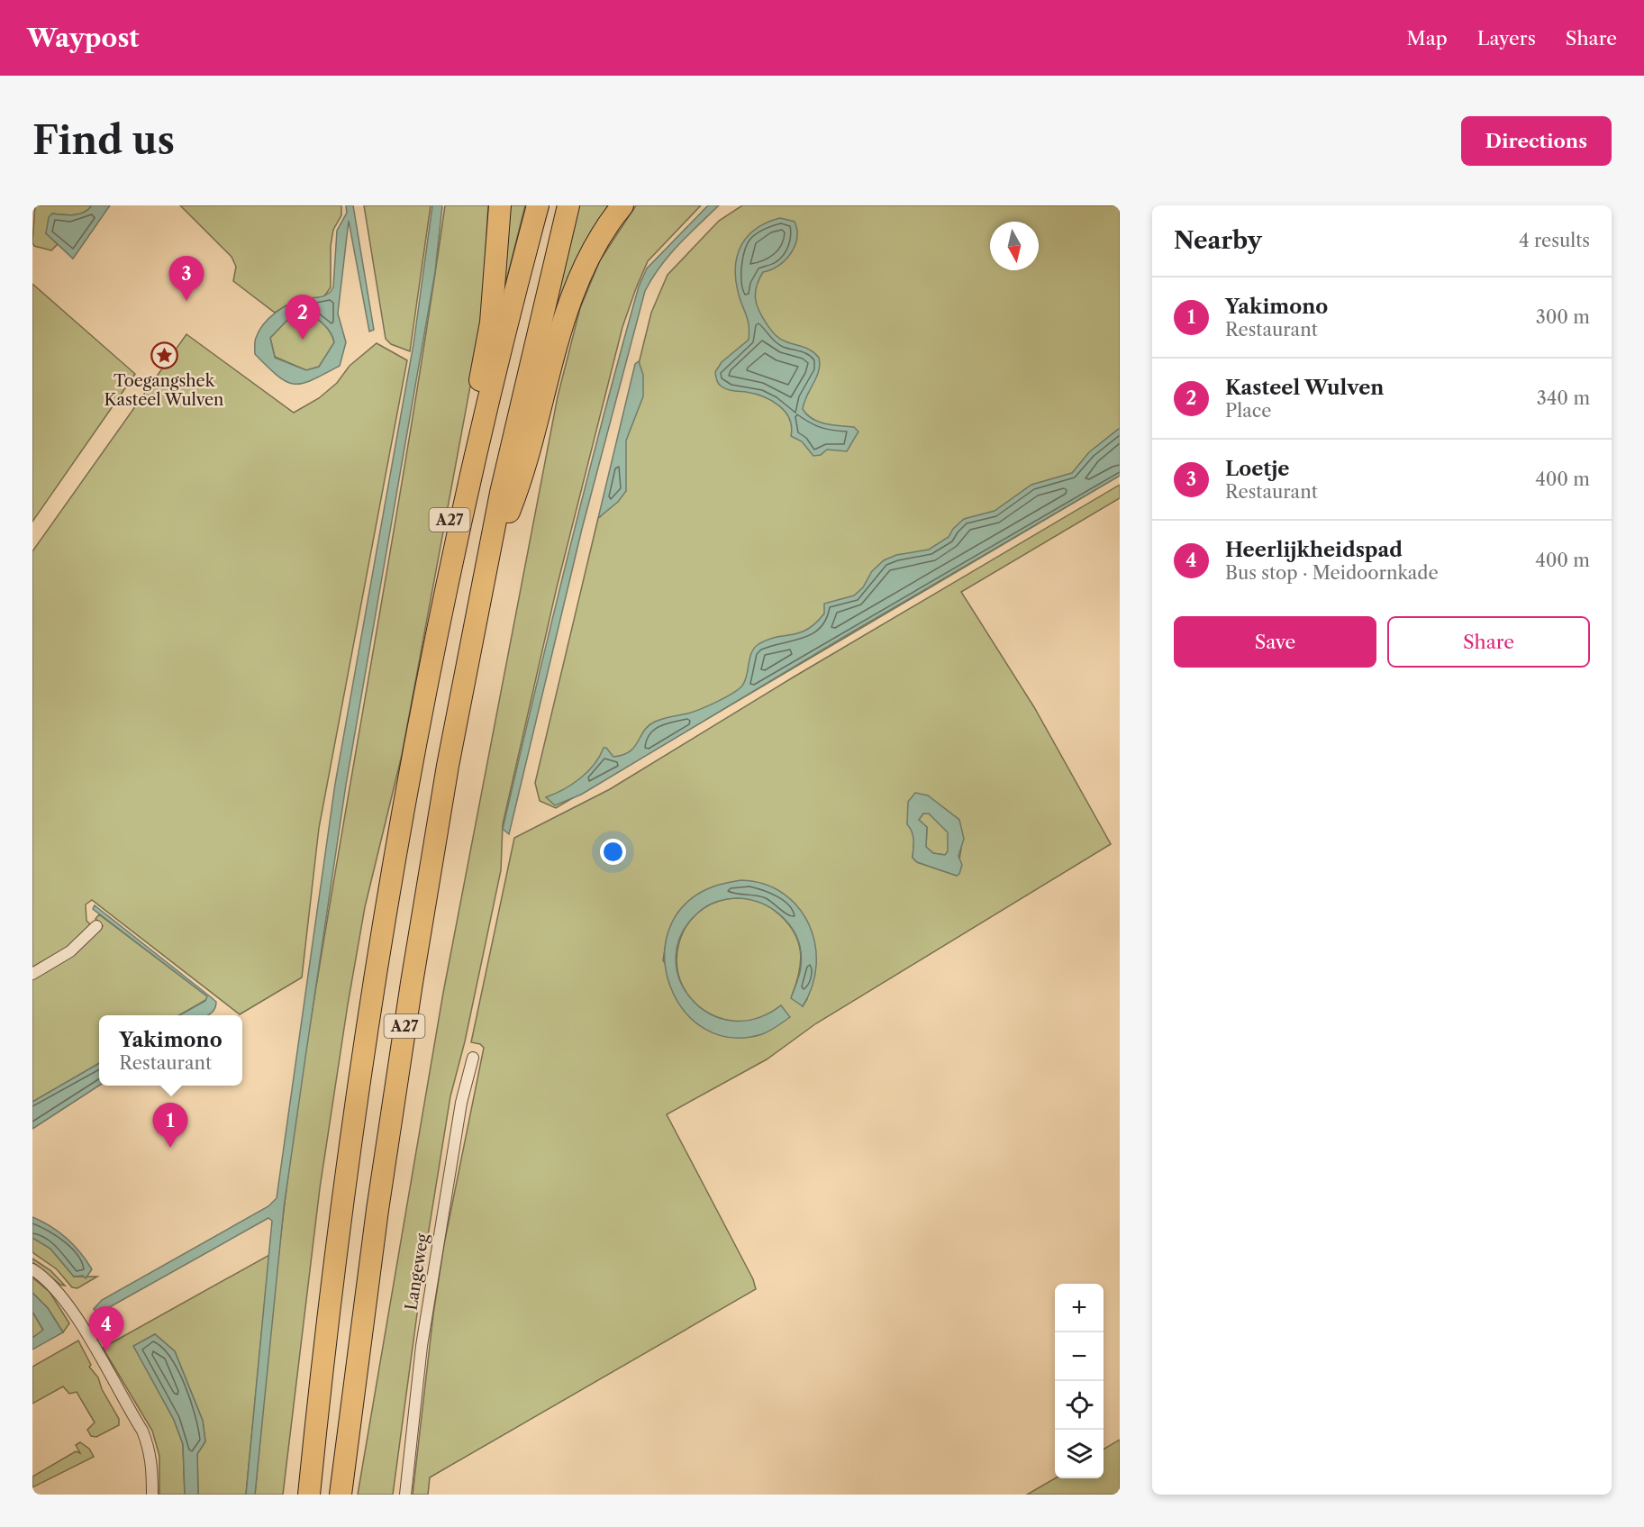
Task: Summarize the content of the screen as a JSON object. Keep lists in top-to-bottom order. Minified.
{"streets":{"highway":["A27"],"street":["Langeweg"]},"places":{"place":["Toegangshek Kasteel Wulven"]},"north":"bottom","page":{"header":"Waypost","nav":["Map","Layers","Share"],"buttons":["Directions",["Save","Share"]],"title":"Find us","heading":["Nearby","4 results"],"pins":["3","2","1","4"],"list":[{"mark":"1","name":"Yakimono","note":"Restaurant","value":"300 m"},{"mark":"2","name":"Kasteel Wulven","note":"Place","value":"340 m"},{"mark":"3","name":"Loetje","note":"Restaurant","value":"400 m"},{"mark":"4","name":"Heerlijkheidspad","note":"Bus stop · Meidoornkade","value":"400 m"}],"popup":["Yakimono","Restaurant"],"map_buttons":["+","−"]}}
